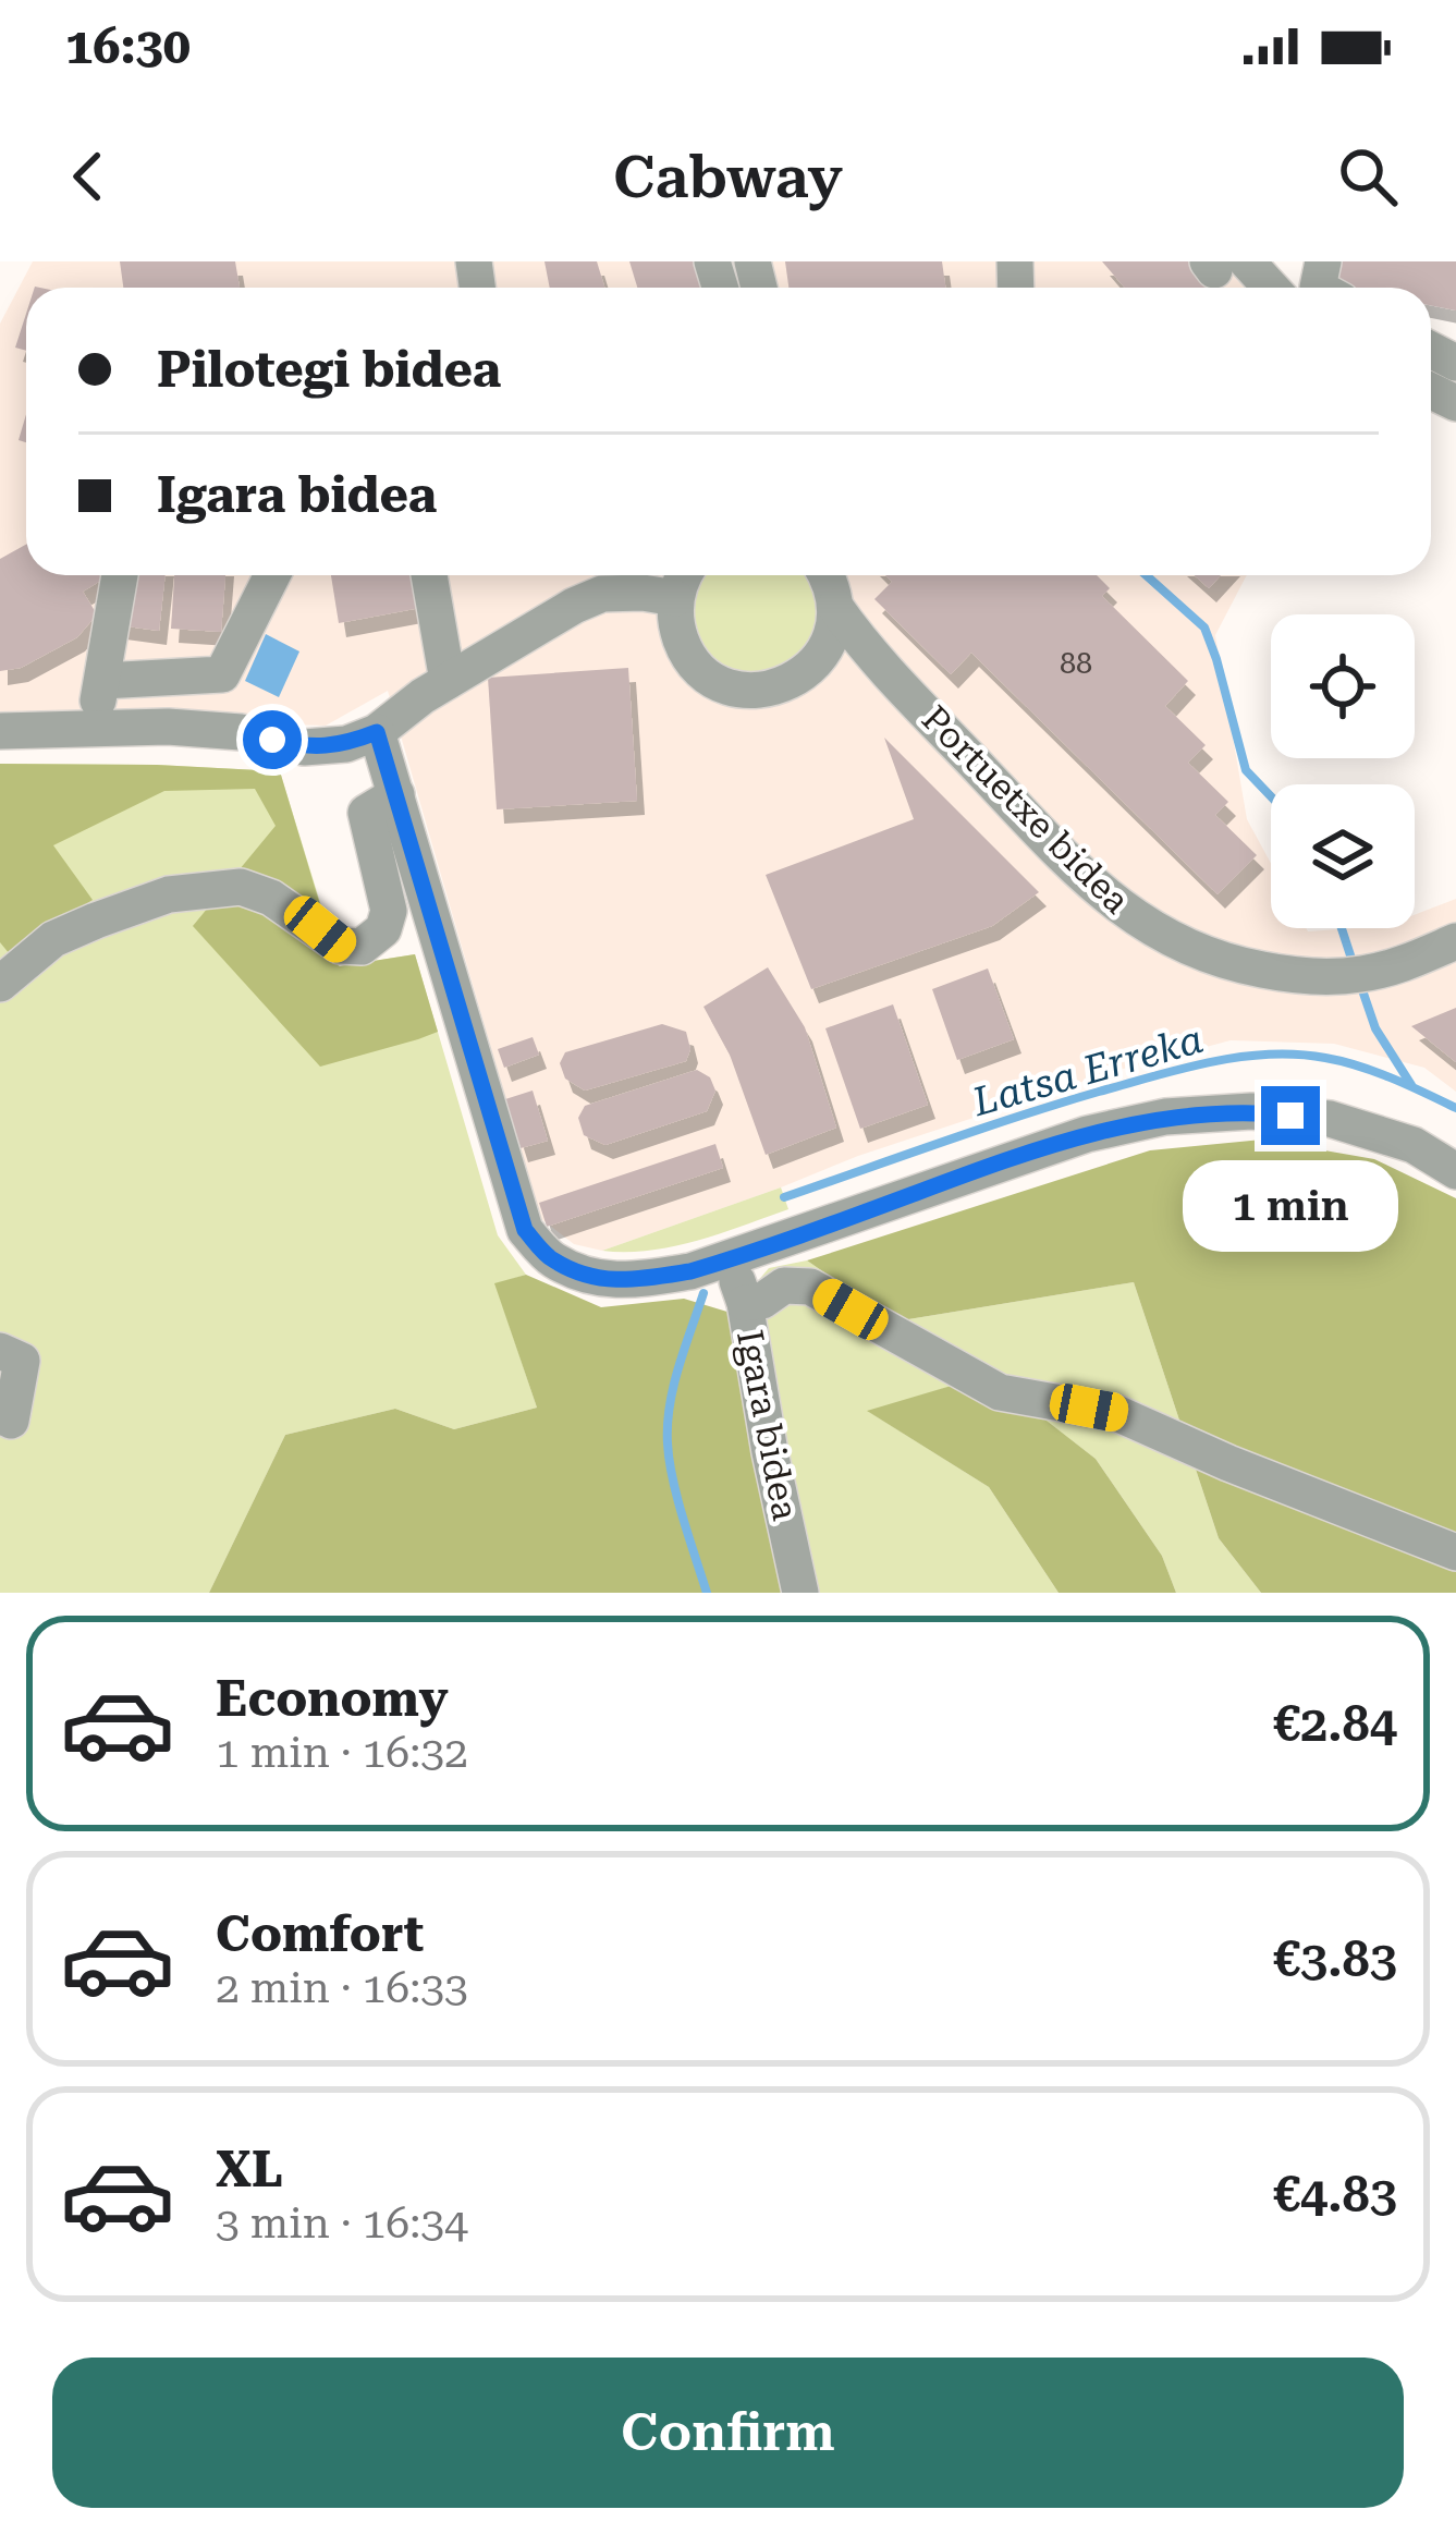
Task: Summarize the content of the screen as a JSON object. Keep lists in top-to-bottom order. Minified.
{"streets":{"street":["Portuetxe bidea","Igara bidea"]},"water":["Latsa Erreka"],"house_numbers":["88"],"page":{"status":"16:30","header":"Cabway","banner":["Pilotegi bidea","Igara bidea"],"bubble":"1 min","list":[{"name":"Economy","note":"1 min · 16:32","value":"€2.84"},{"name":"Comfort","note":"2 min · 16:33","value":"€3.83"},{"name":"XL","note":"3 min · 16:34","value":"€4.83"}],"buttons":"Confirm"}}
